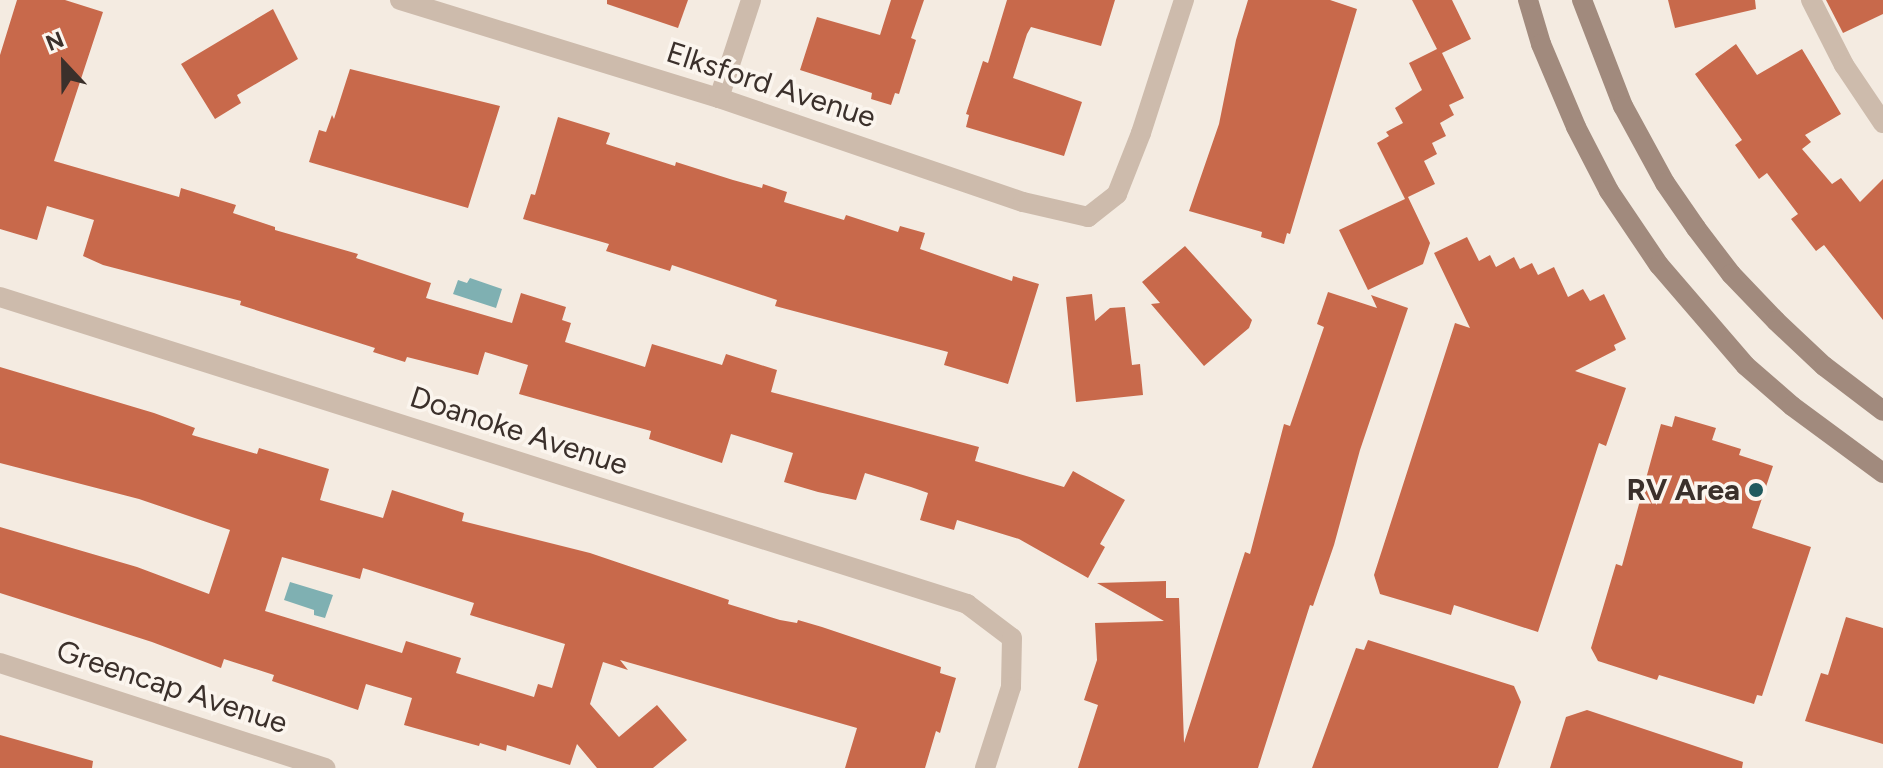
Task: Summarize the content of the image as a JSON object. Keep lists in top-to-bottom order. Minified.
{"streets":{"street":["Elksford Avenue","Doanoke Avenue","Greencap Avenue"]},"places":["RV Area"],"north":"top"}
